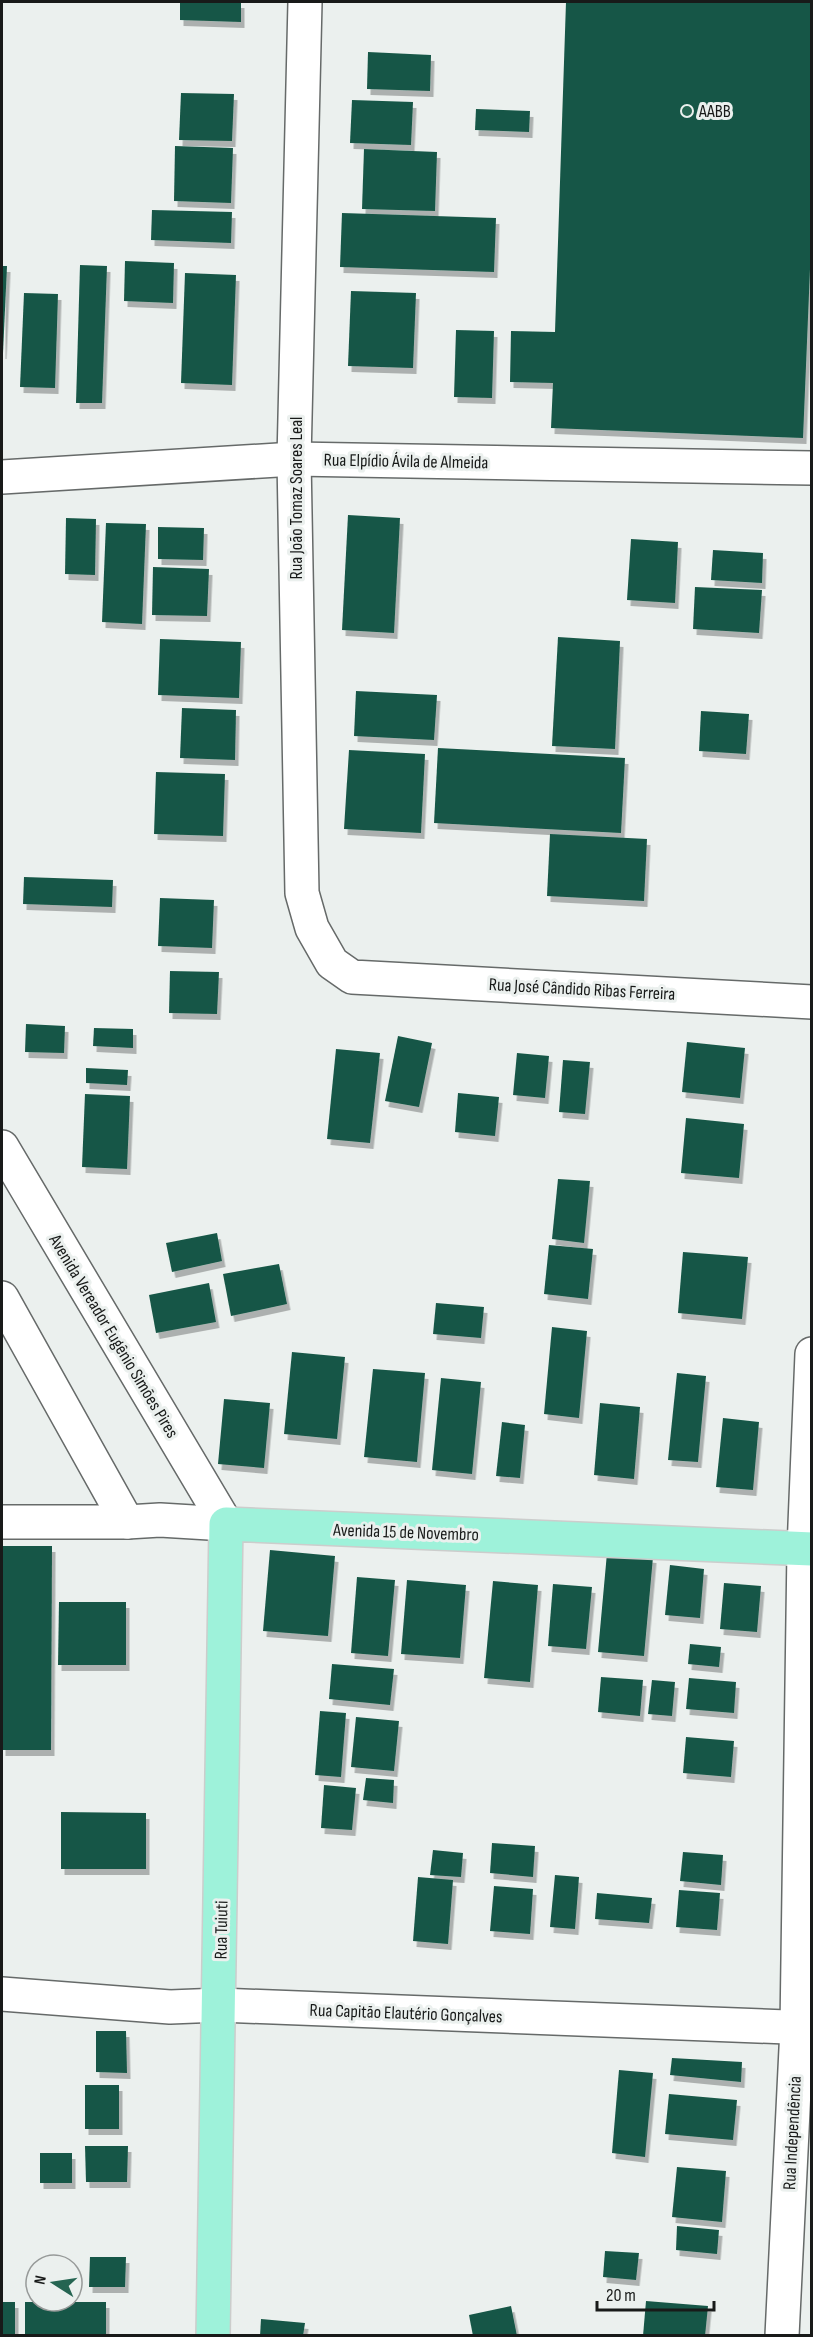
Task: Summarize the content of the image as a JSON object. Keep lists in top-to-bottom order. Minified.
{"streets":{"main road":["Avenida 15 de Novembro","Rua Tuiuti"],"street":["Rua Elpídio Ávila de Almeida","Rua João Tomaz Soares Leal","Rua José Cândido Ribas Ferreira","Avenida Vereador Eugênio Simões Pires","Rua Capitão Elautério Gonçalves","Rua Independência"]},"crossings":[["Rua Elpídio Ávila de Almeida","Rua João Tomaz Soares Leal"],["Rua João Tomaz Soares Leal","Rua José Cândido Ribas Ferreira"],["Avenida Vereador Eugênio Simões Pires","Avenida 15 de Novembro"],["Avenida Vereador Eugênio Simões Pires","Rua Tuiuti"],["Avenida 15 de Novembro","Rua Tuiuti"],["Avenida 15 de Novembro","Rua Independência"],["Rua Tuiuti","Rua Capitão Elautério Gonçalves"],["Rua Capitão Elautério Gonçalves","Rua Independência"]],"places":["AABB"],"scale_bar":"20 m","north":"left"}
